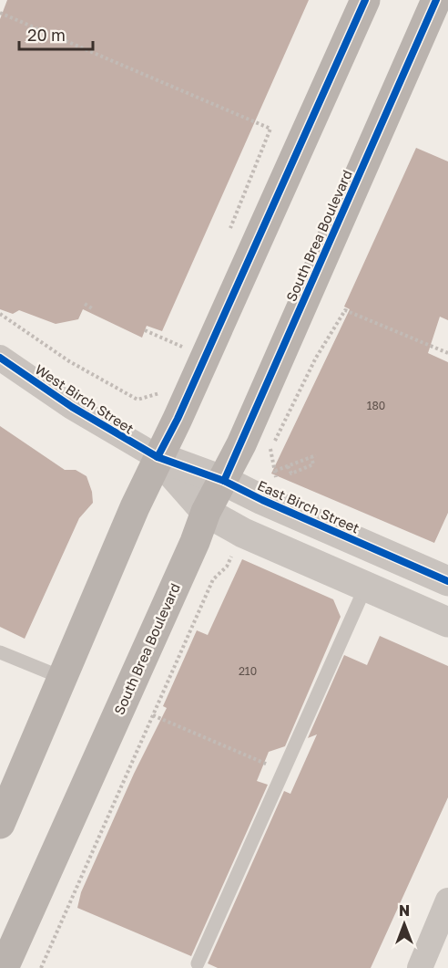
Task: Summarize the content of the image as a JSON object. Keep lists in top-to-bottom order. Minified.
{"streets":{"main road":["South Brea Boulevard"],"street":["West Birch Street","East Birch Street"]},"crossings":[["South Brea Boulevard","East Birch Street"],["West Birch Street","East Birch Street"]],"house_numbers":["180","210"],"scale_bar":"20 m","north":"top"}
